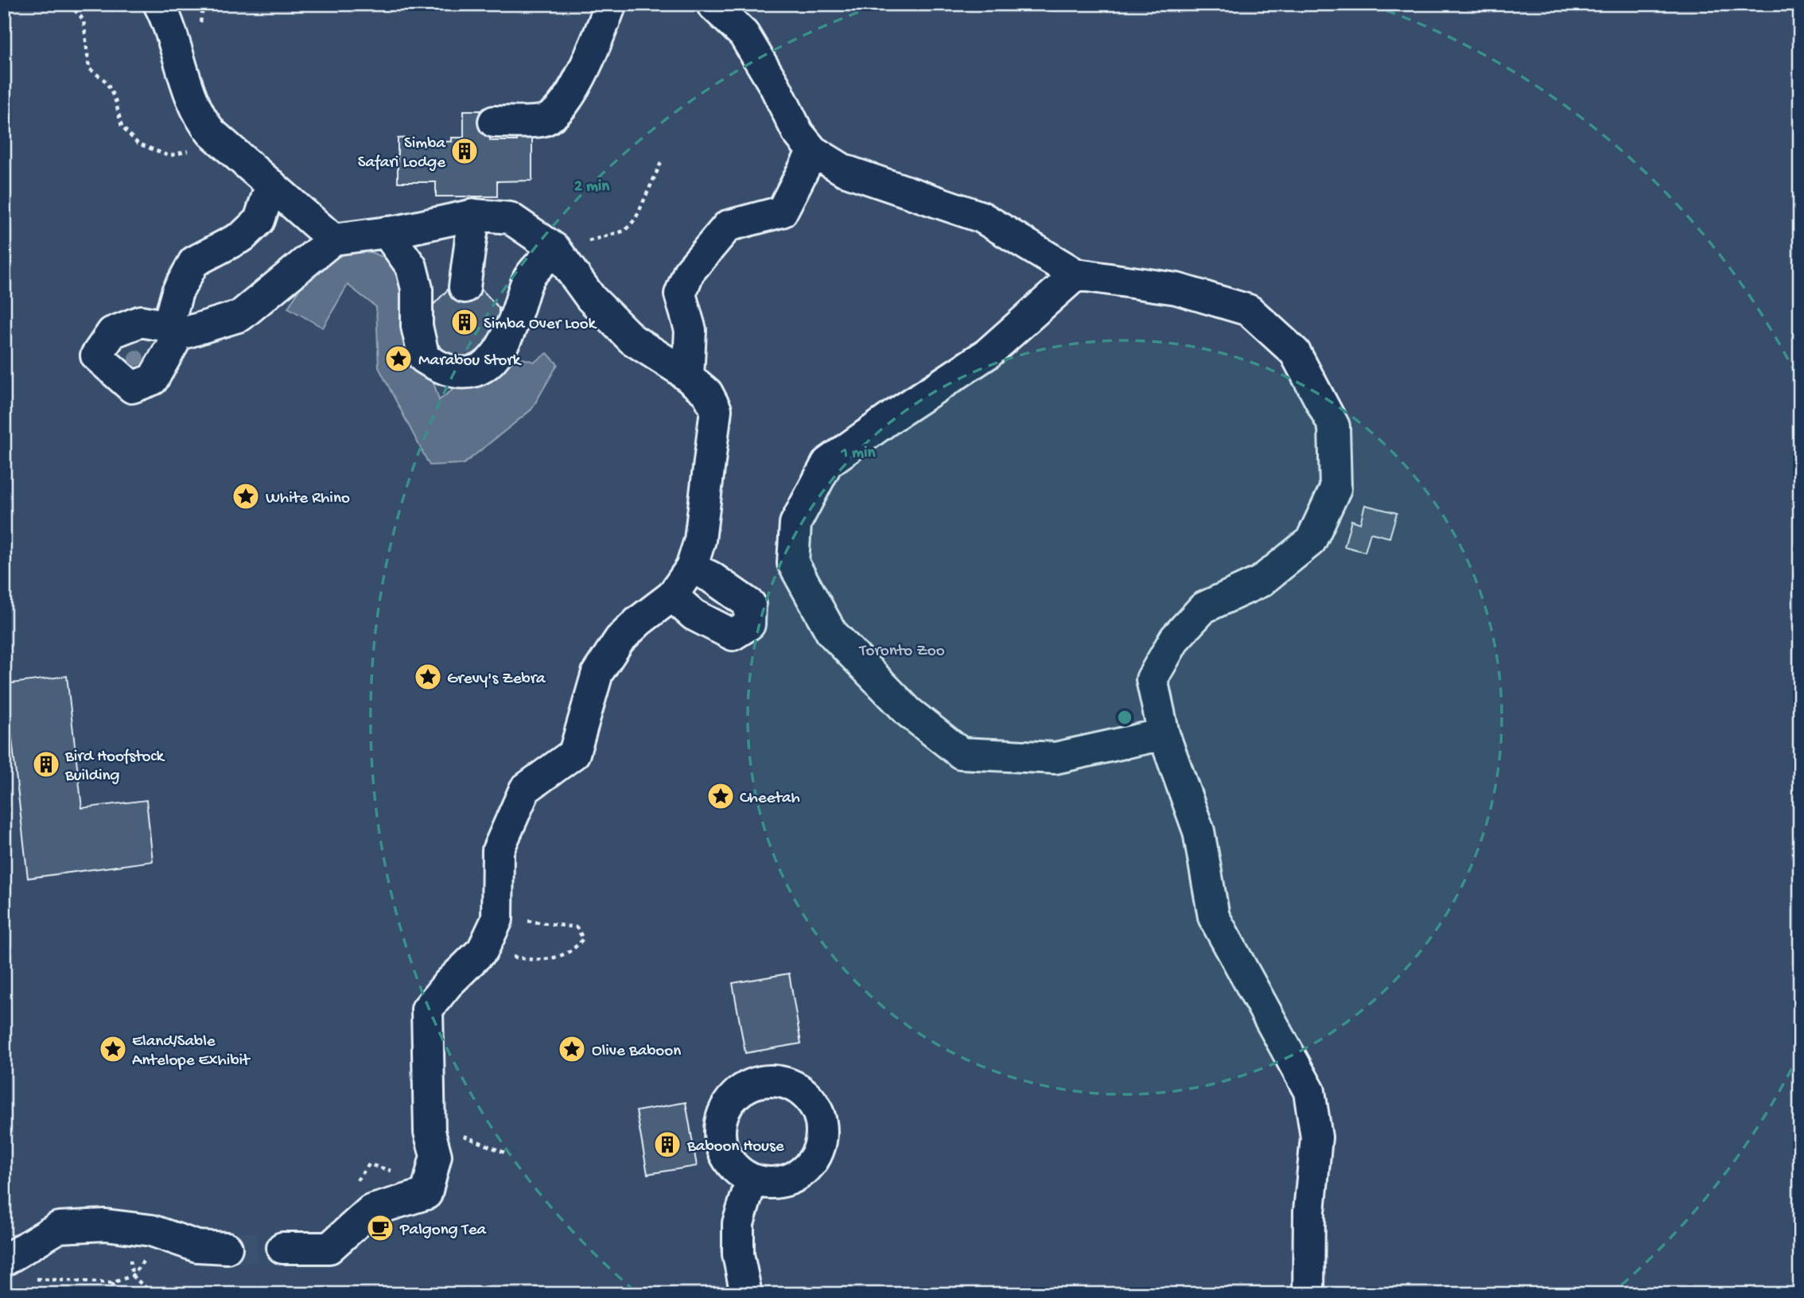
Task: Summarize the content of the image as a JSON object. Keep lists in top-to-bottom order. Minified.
{"parks":["Toronto Zoo"],"places":{"building":["Simba Safari Lodge","Simba Over Look","Bird Hoofstock Building","Baboon House"],"place":["Marabou Stork","White Rhino","Grevy's Zebra","Cheetah","Eland/Sable Antelope Exhibit","Olive Baboon"],"cafe":["Palgong Tea"]},"rings":["2 min","1 min"]}
